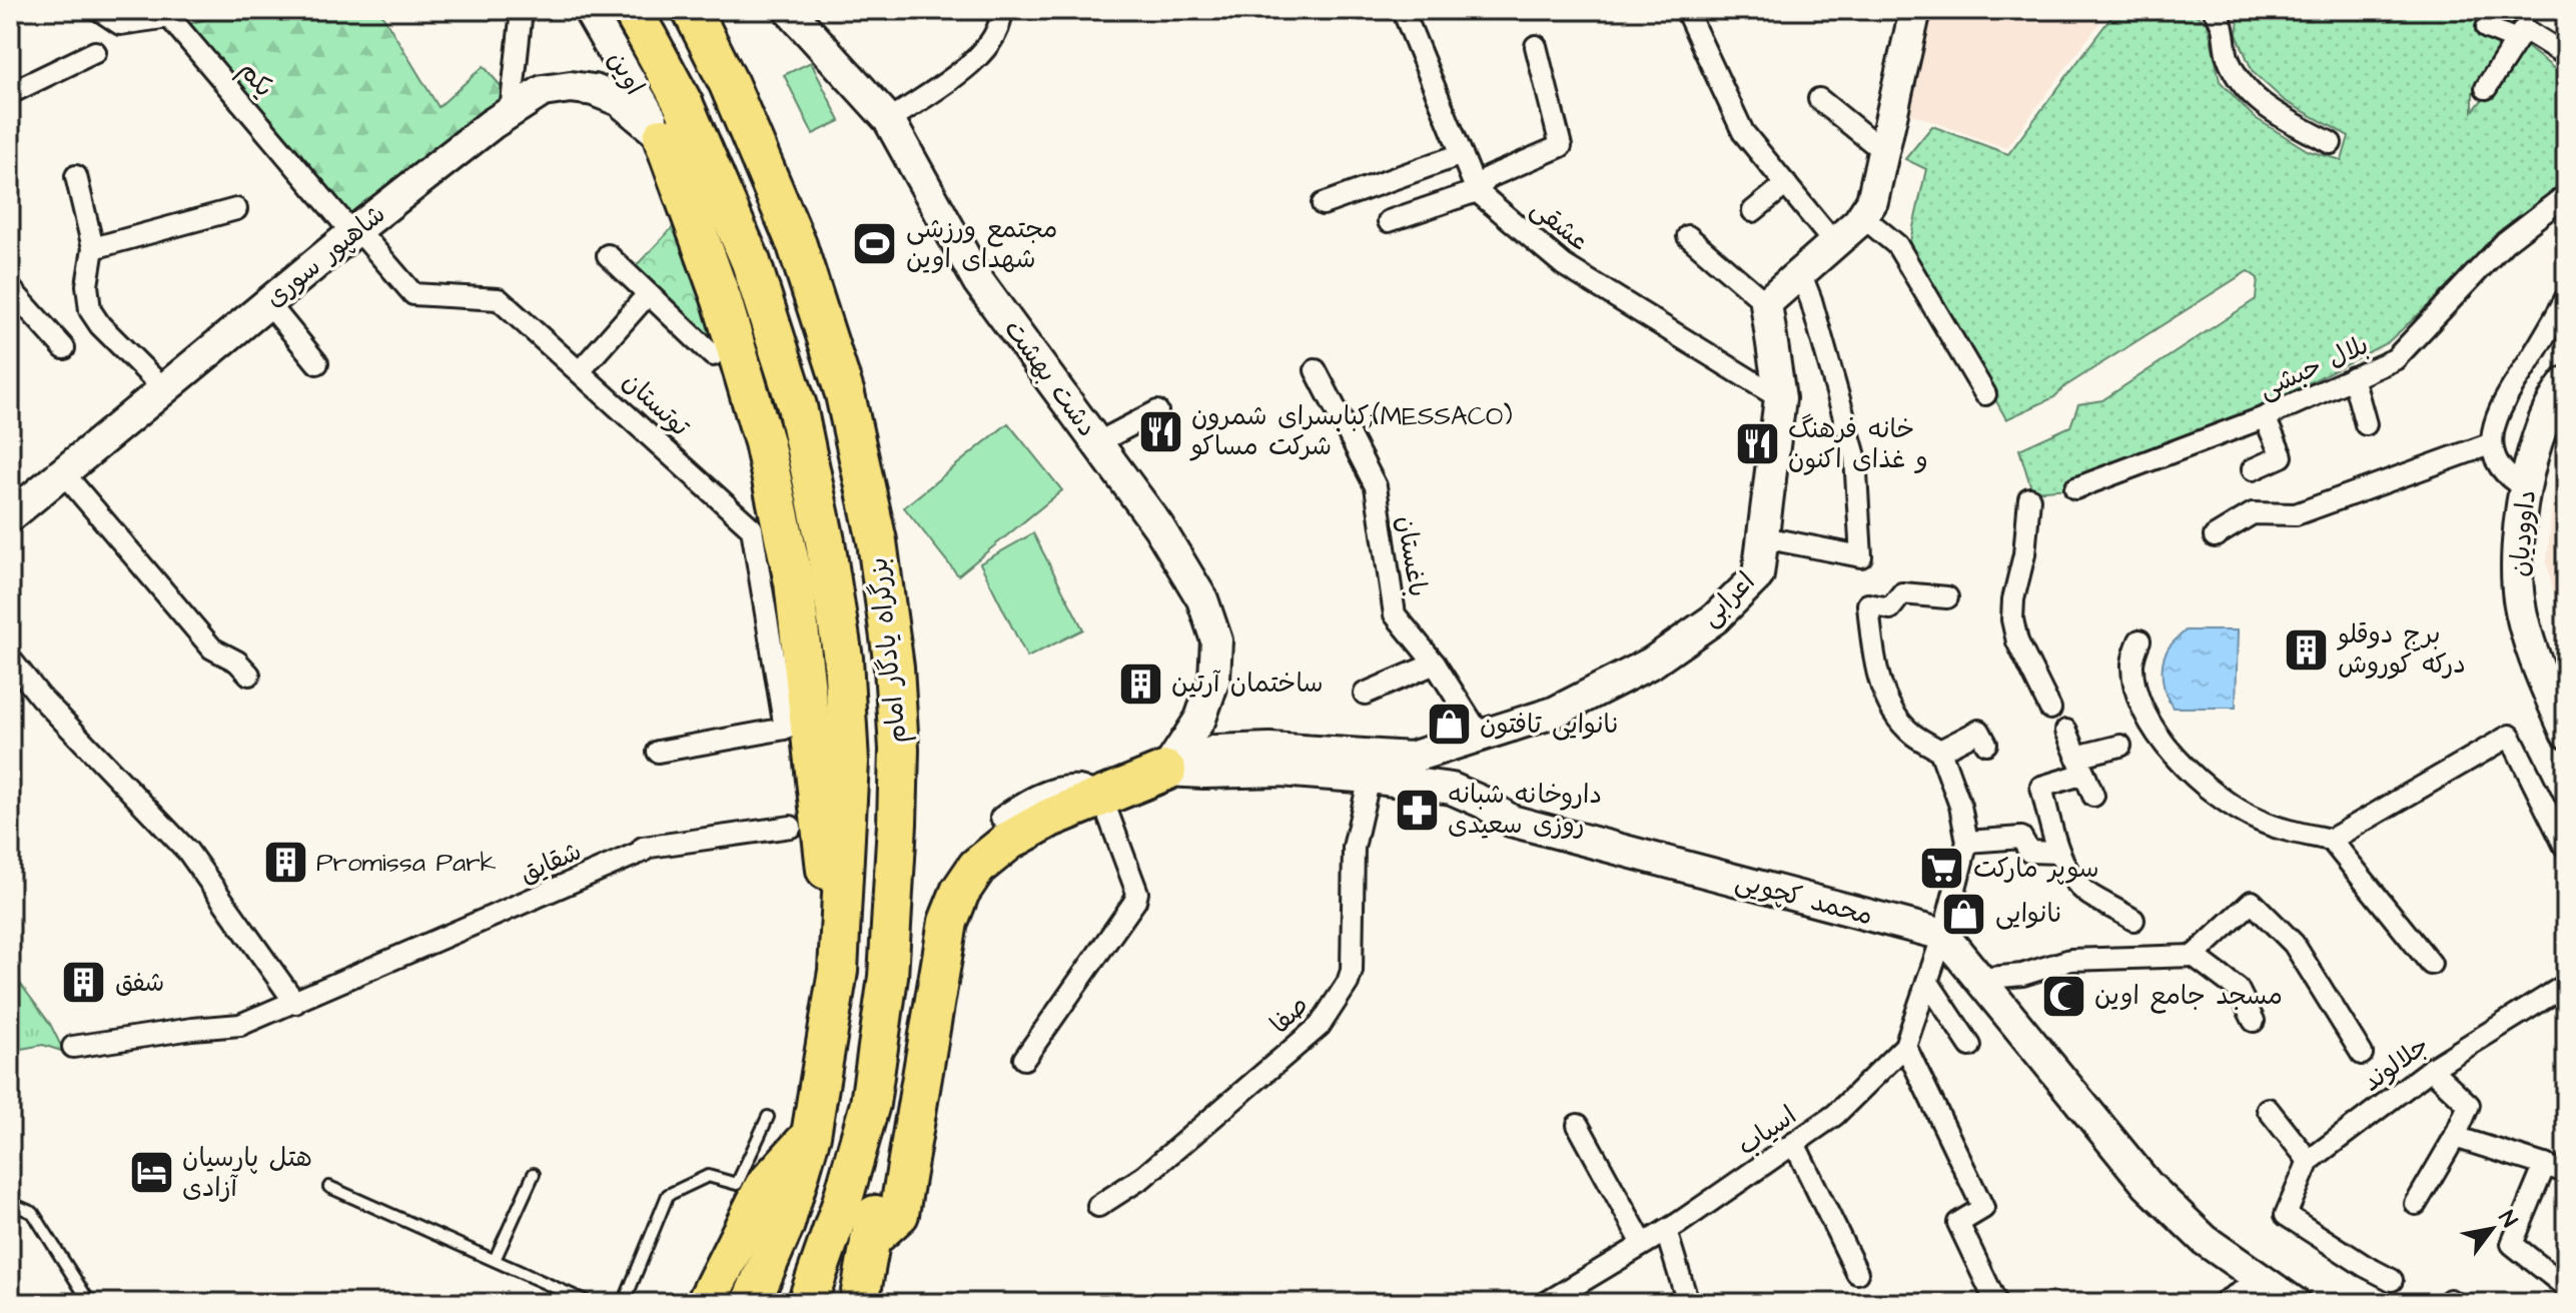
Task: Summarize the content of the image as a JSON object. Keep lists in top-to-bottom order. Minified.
{"streets":{"highway":["بزرگراه یادگار امام"],"street":["اوین","یکم","عشقی","شاهپور سوری","بلال حبشی","دشت بهشت","توتستان","داوودیان","باغستان","اعرابی","شقایق","محمد کچویی","صفا","جلالوند","اسیاب"]},"crossings":[["اوین","شاهپور سوری"],["یکم","شاهپور سوری"],["یکم","توتستان"],["عشقی","اعرابی"],["شاهپور سوری","توتستان"],["دشت بهشت","اعرابی"],["دشت بهشت","محمد کچویی"],["باغستان","اعرابی"],["اعرابی","محمد کچویی"],["محمد کچویی","صفا"],["محمد کچویی","اسیاب"]],"places":{"sports":["مجتمع ورزشی شهدای اوین"],"restaurant":["کبابسرای شمرون;(MESSACO) شرکت مساکو","خانه فرهنگ و غذای اکنون"],"building":["برج دوقلو درکه کوروش","ساختمان آرتین","Promissa Park","شفق"],"shop":["نانوایی تافتون","نانوایی"],"pharmacy":["داروخانه شبانه روزی سعیدی"],"supermarket":["سوپر مارکت"],"mosque":["مسجد جامع اوین"],"hotel":["هتل پارسیان آزادی"]},"north":"top right"}
